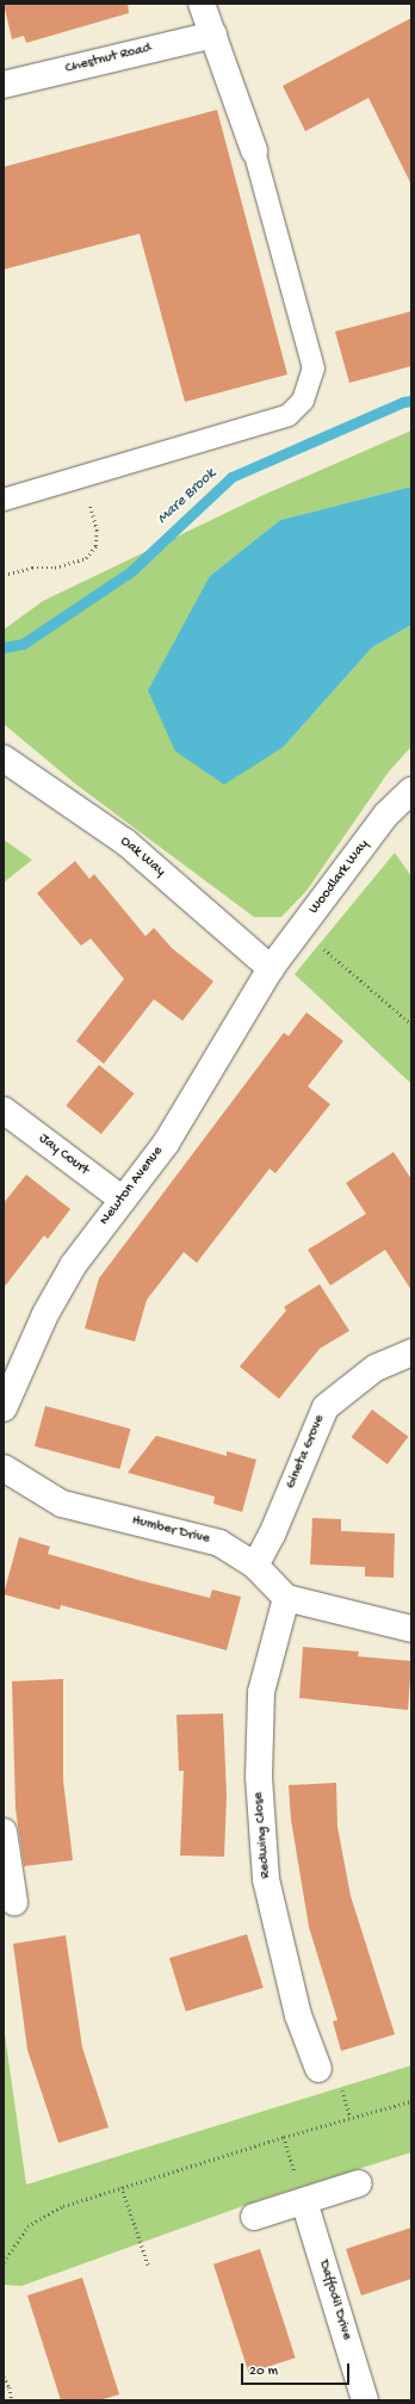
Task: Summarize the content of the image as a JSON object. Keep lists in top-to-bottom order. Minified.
{"streets":{"street":["Chestnut Road","Oak Way","Woodlark Way","Jay Court","Newton Avenue","Gineta Grove","Humber Drive","Redwing Close","Daffodil Drive"]},"crossings":[["Oak Way","Woodlark Way"],["Oak Way","Newton Avenue"],["Woodlark Way","Newton Avenue"],["Jay Court","Newton Avenue"],["Gineta Grove","Humber Drive"],["Humber Drive","Redwing Close"]],"water":["Mare Brook"],"scale_bar":"20 m"}
